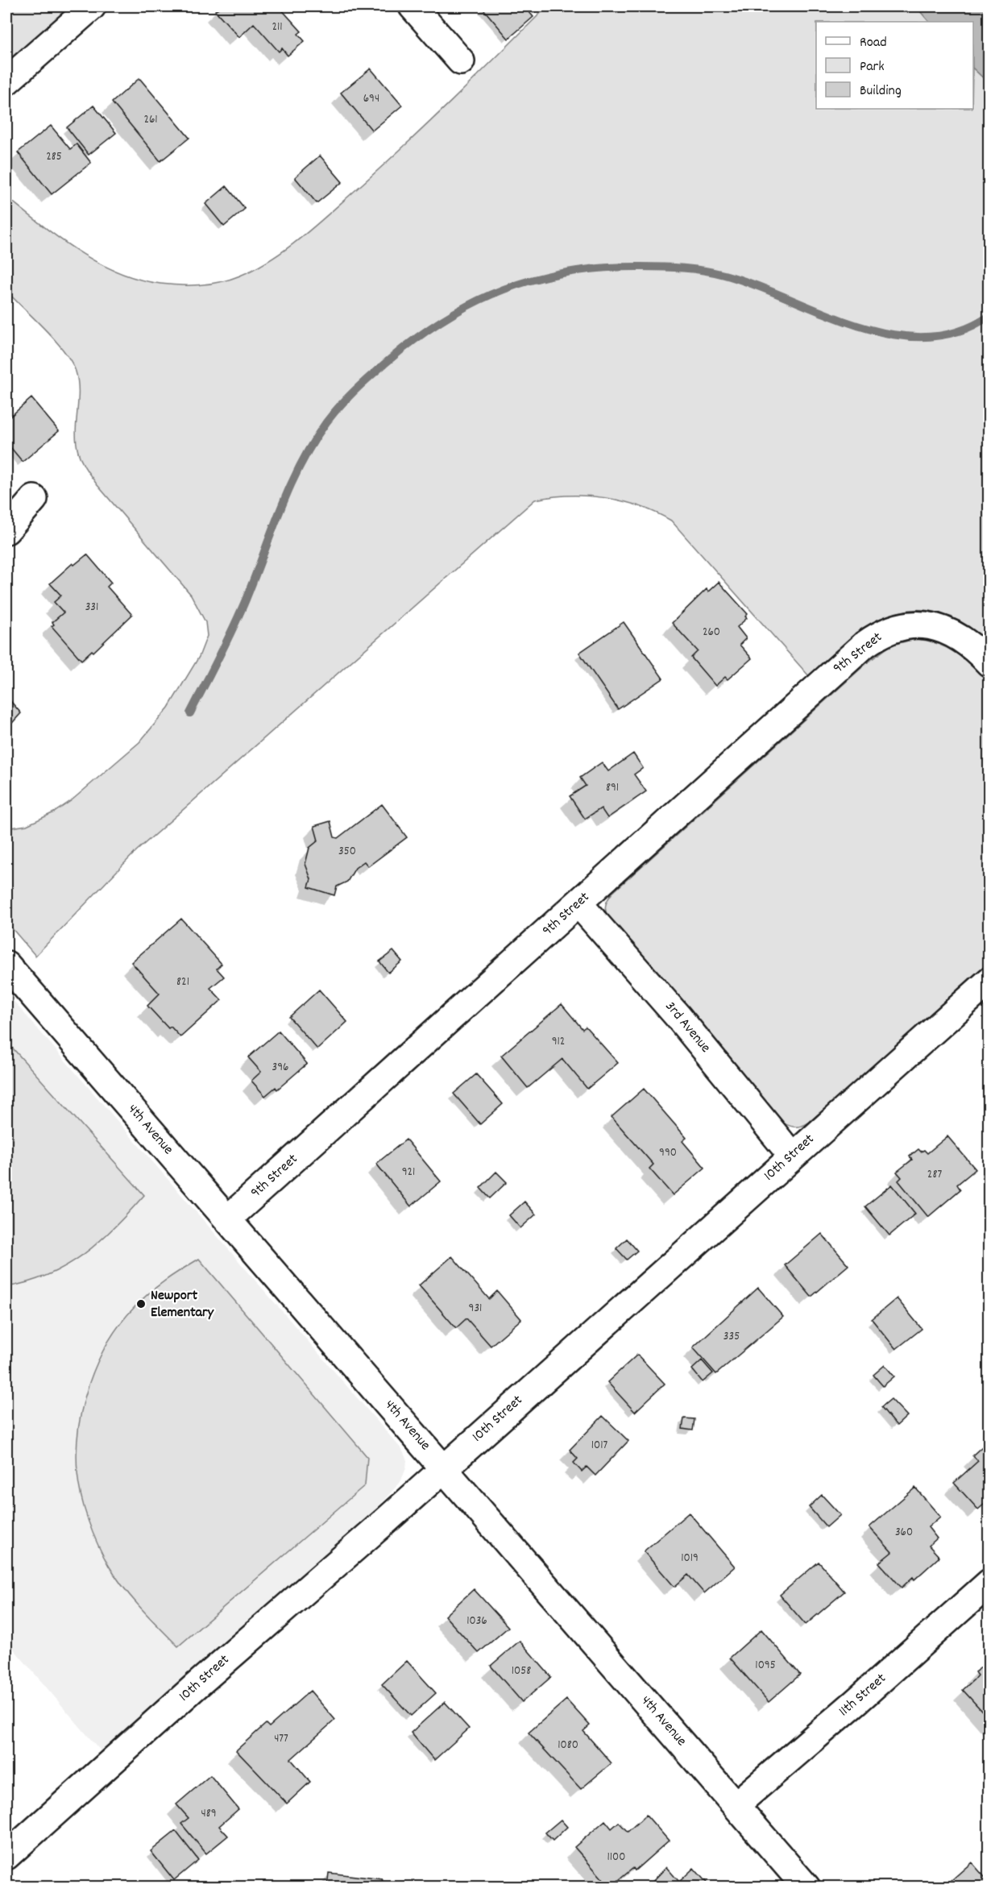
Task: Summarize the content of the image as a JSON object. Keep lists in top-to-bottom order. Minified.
{"streets":{"street":["9th Street","3rd Avenue","4th Avenue","10th Street","11th Street"]},"crossings":[["9th Street","3rd Avenue"],["9th Street","4th Avenue"],["3rd Avenue","10th Street"],["4th Avenue","10th Street"],["4th Avenue","11th Street"]],"places":["Newport Elementary"],"house_numbers":["211","694","261","285","331","260","891","350","821","912","396","990","921","287","931","335","1017","360","1019","1036","1095","1058","477","1080","489","1100"],"legend":["Road","Park","Building"]}
